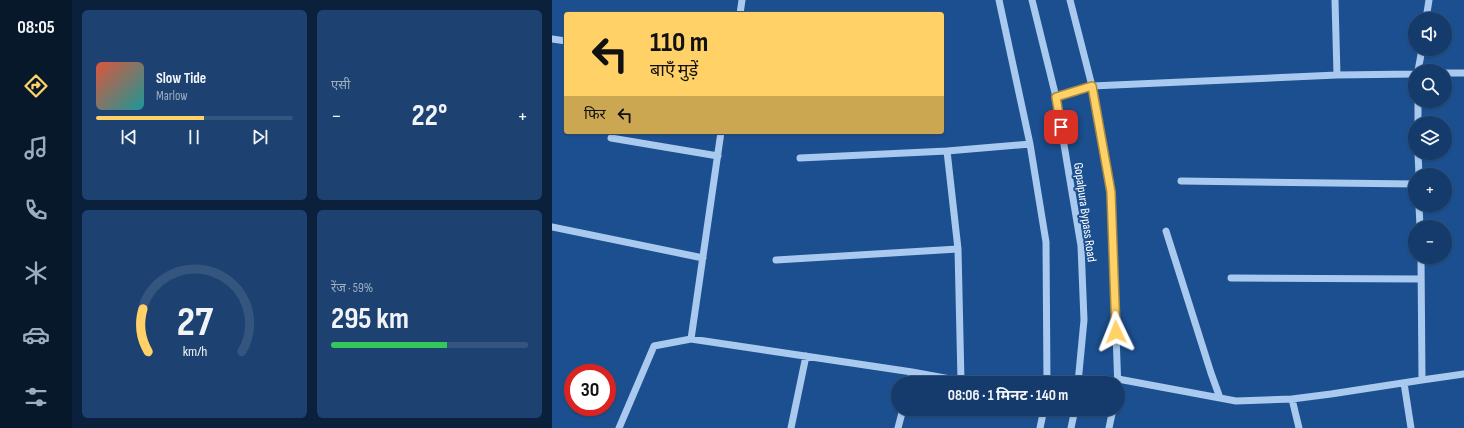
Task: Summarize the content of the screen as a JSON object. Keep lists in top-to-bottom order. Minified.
{"streets":{"street":["Gopalpura Bypass Road"]},"page":{"tabs":"08:05","tile":["एसी",["रेंज · 59%","295 km"]],"map_buttons":["+","−"],"turn":["110 m","बाएँ मुड़ें"],"song":["Slow Tide","Marlow"],"then":"फिर","heat":["−","22°","+"],"limit":"30","trip":"08:06 · 1 मिनट · 140 m","gauge":["27","km/h"]}}
